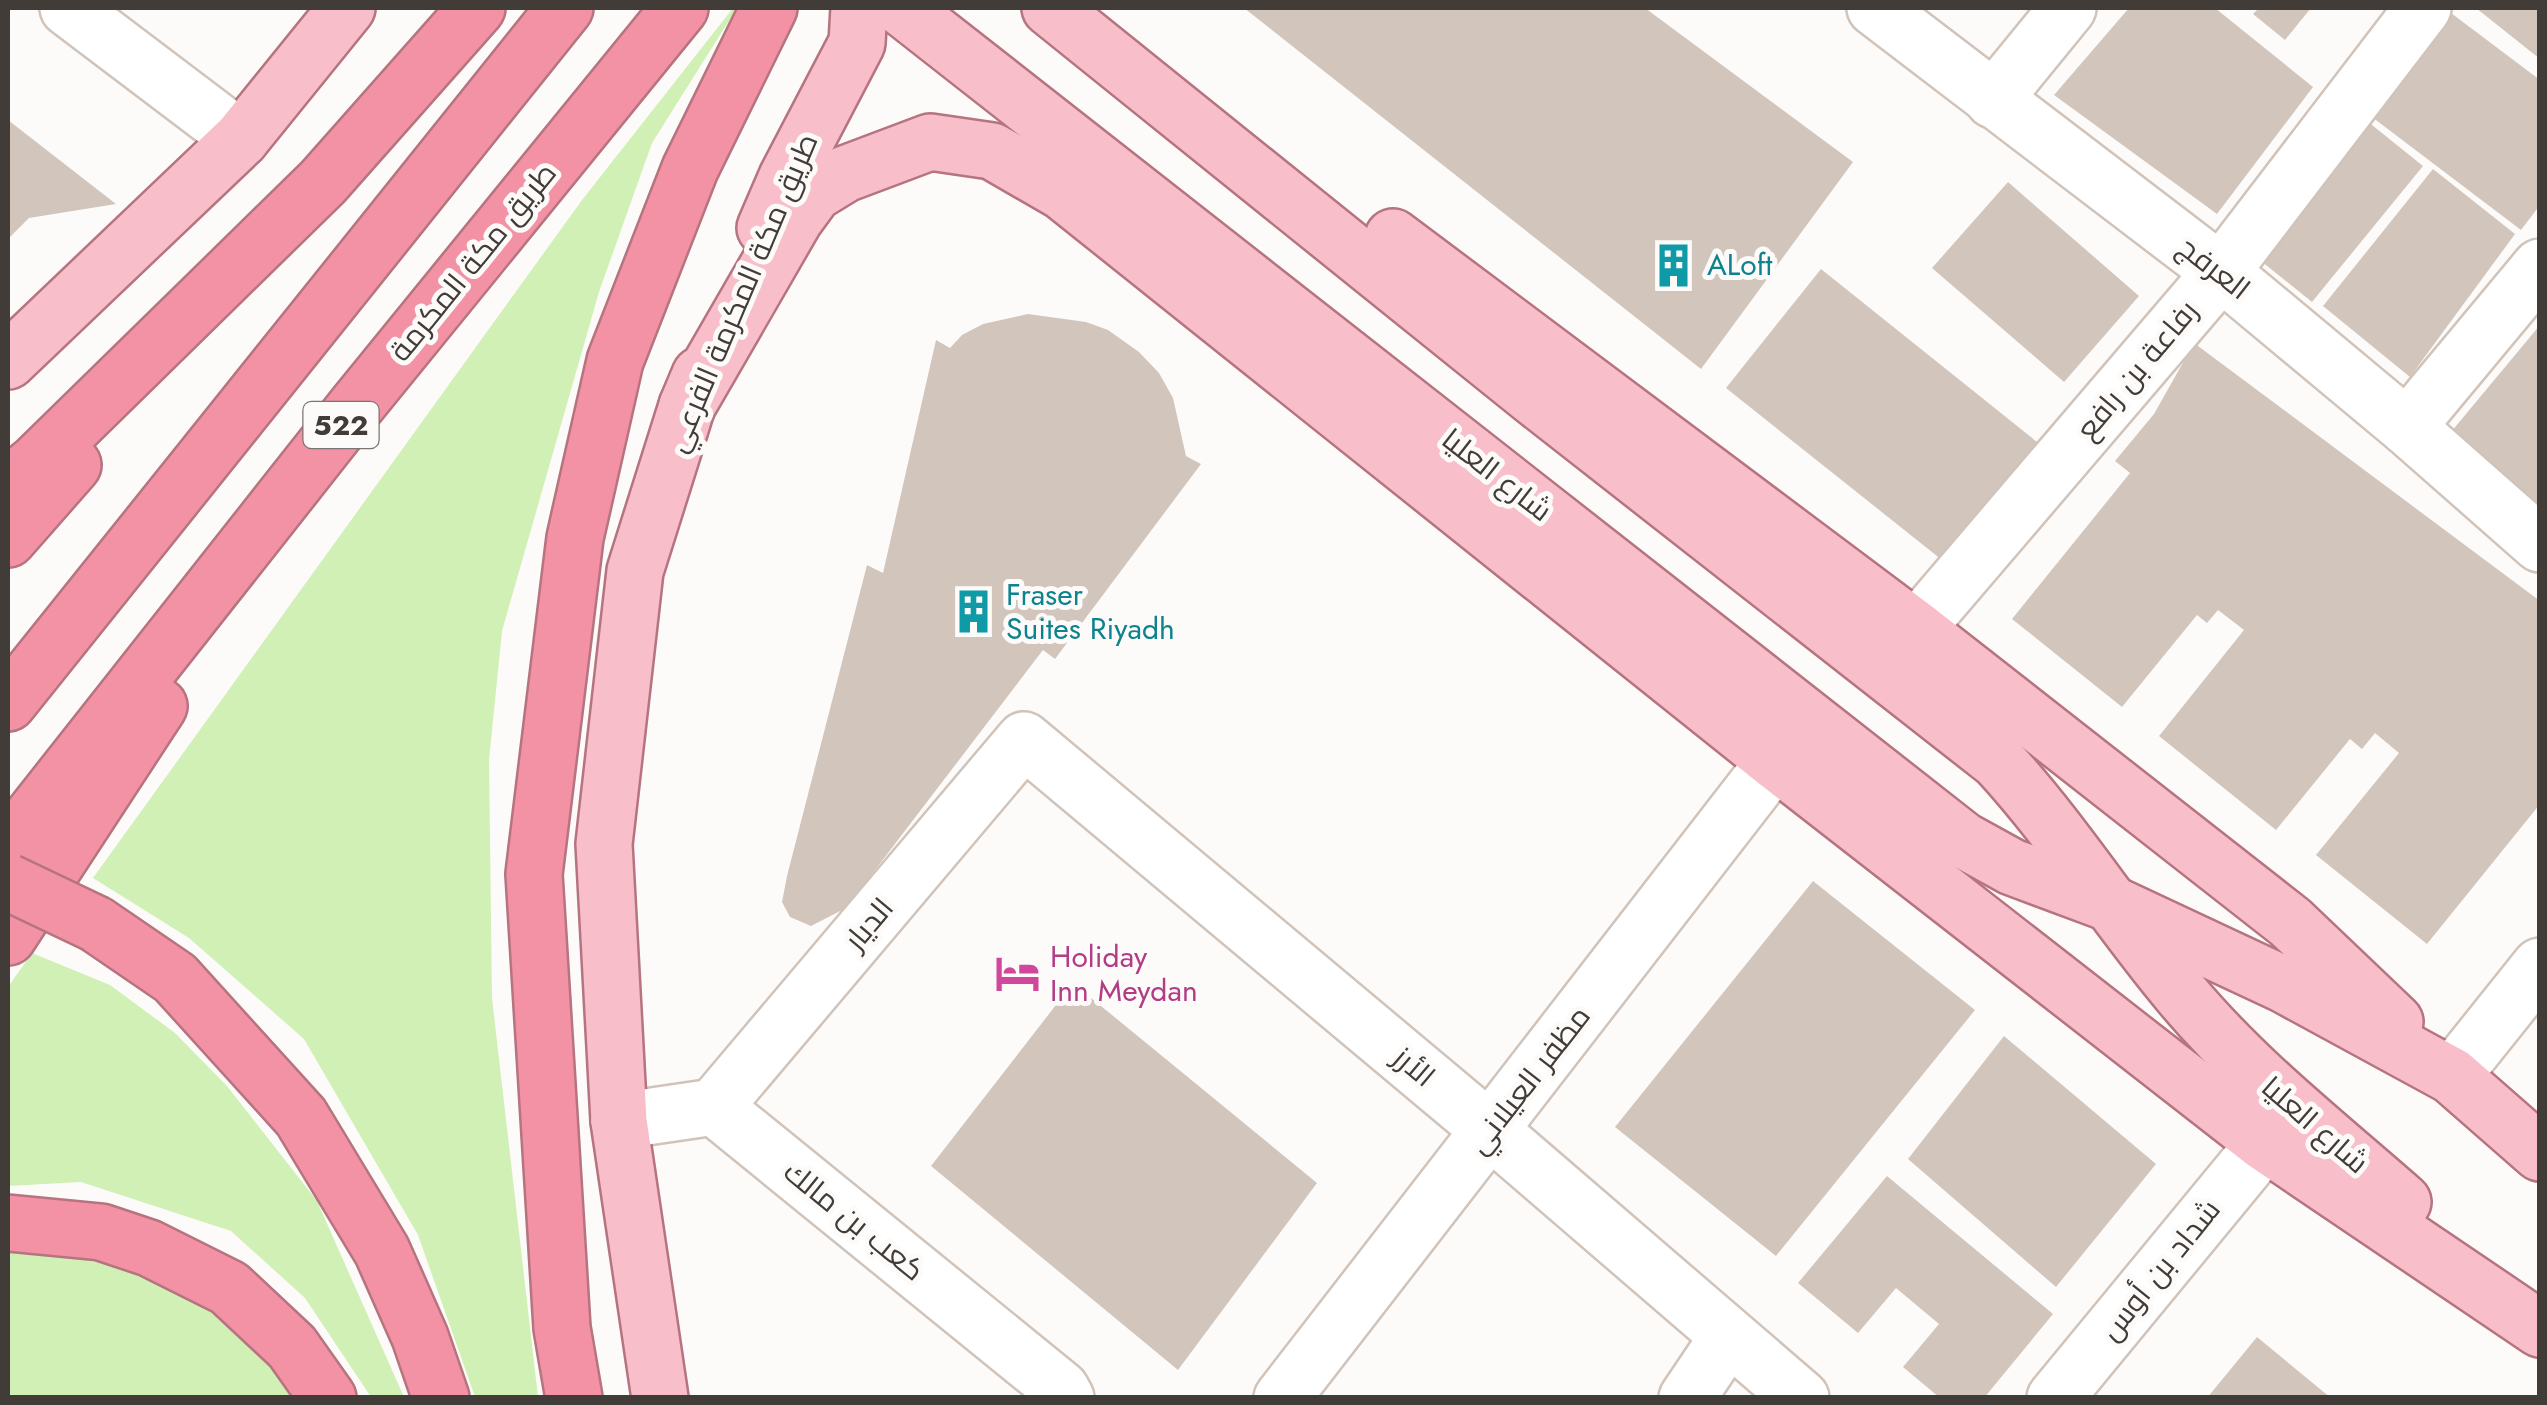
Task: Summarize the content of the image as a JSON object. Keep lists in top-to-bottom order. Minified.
{"streets":{"highway":["طريق مكة المكرمة","522"],"main road":["طريق مكة المكرمة الفرعي","شارع العليا"],"street":["العرفج","رفاعة بن رافع","الديار","الأرز","مظفر العيلاني","كعب بن مالك","شداد بن أوس"]},"crossings":[["العرفج","رفاعة بن رافع"],["الديار","الأرز"],["الديار","كعب بن مالك"],["الأرز","مظفر العيلاني"]],"places":{"building":["ALoft","Fraser Suites Riyadh"],"hotel":["Holiday Inn Meydan"]}}
